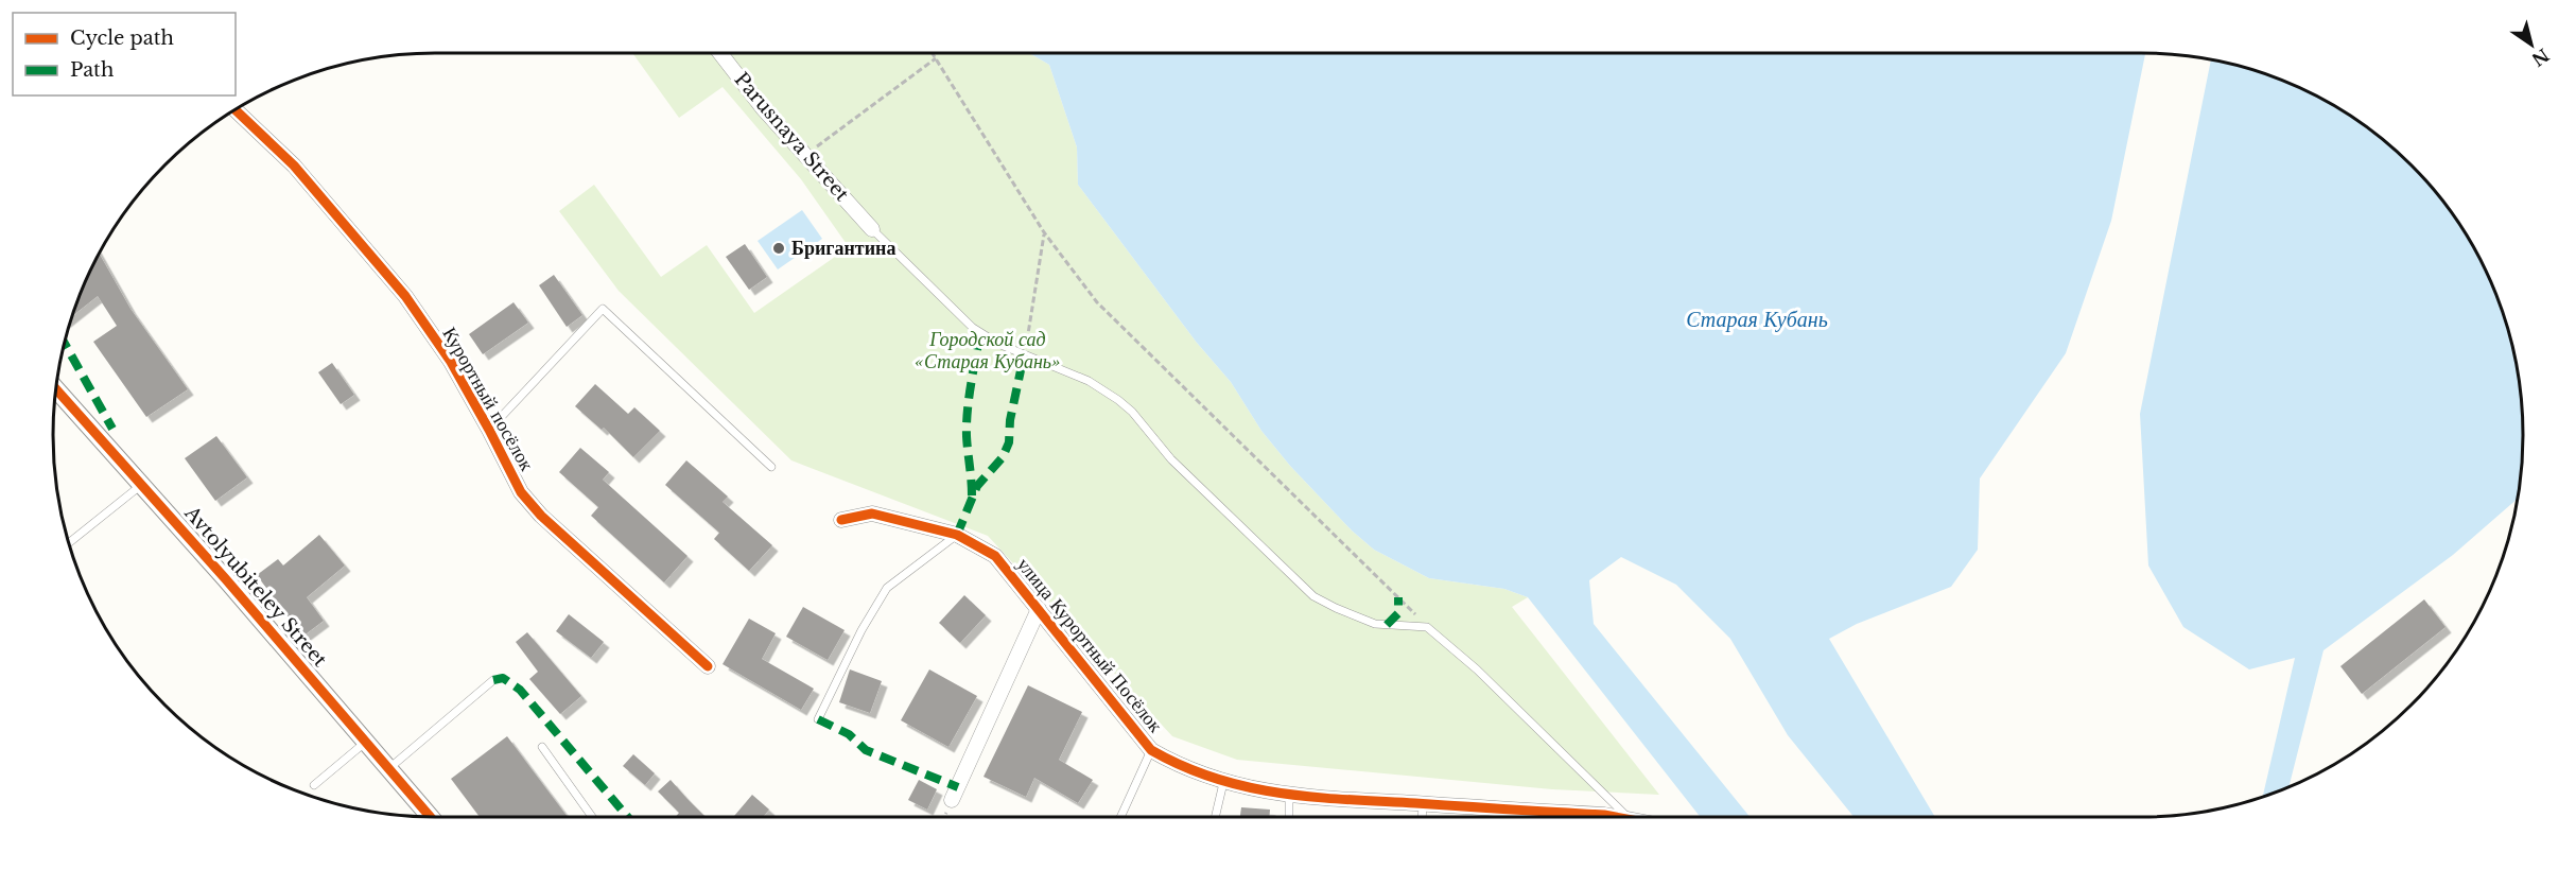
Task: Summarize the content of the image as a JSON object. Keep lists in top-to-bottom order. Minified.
{"streets":{"street":["Parusnaya Street","Курортный посёлок","Avtolyubiteley Street","улица Курортный Посёлок"]},"water":["Старая Кубань"],"parks":["Городской сад «Старая Кубань»"],"places":["Бригантина"],"legend":["Cycle path","Path"],"north":"bottom right"}
